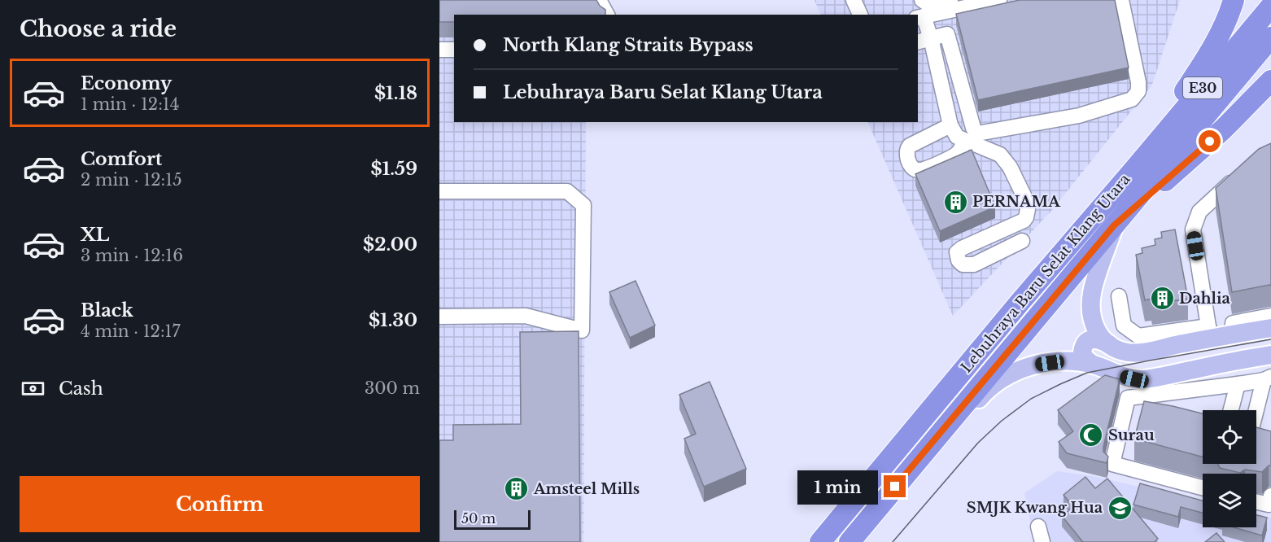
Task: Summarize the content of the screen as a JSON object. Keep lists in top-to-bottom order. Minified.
{"streets":{"highway":["E30","Lebuhraya Baru Selat Klang Utara"]},"crossings":[["E30","Lebuhraya Baru Selat Klang Utara"]],"places":{"building":["PERNAMA","Dahlia","Amsteel Mills"],"mosque":["Surau"],"school or university":["SMJK Kwang Hua"]},"scale_bar":"50 m","page":{"heading":"Choose a ride","banner":["North Klang Straits Bypass","Lebuhraya Baru Selat Klang Utara"],"list":[{"name":"Economy","note":"1 min · 12:14","value":"$1.18"},{"name":"Comfort","note":"2 min · 12:15","value":"$1.59"},{"name":"XL","note":"3 min · 12:16","value":"$2.00"},{"name":"Black","note":"4 min · 12:17","value":"$1.30"}],"pay":["Cash","300 m"],"buttons":"Confirm","bubble":"1 min","scale":"50 m"}}
